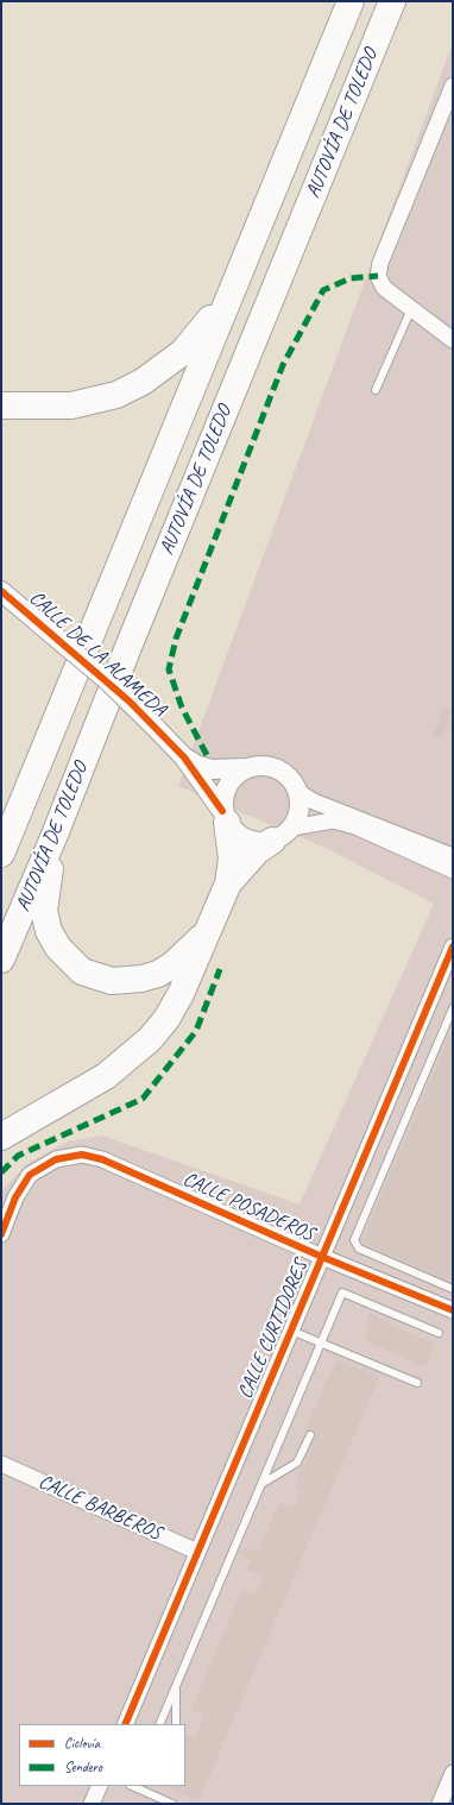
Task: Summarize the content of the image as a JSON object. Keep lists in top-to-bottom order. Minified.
{"streets":{"highway":["AUTOVÍA DE TOLEDO"],"street":["CALLE DE LA ALAMEDA","CALLE POSADEROS","CALLE CURTIDORES","CALLE BARBEROS"]},"crossings":[["CALLE POSADEROS","CALLE CURTIDORES"],["CALLE CURTIDORES","CALLE BARBEROS"]],"legend":["Ciclovía","Sendero"]}
